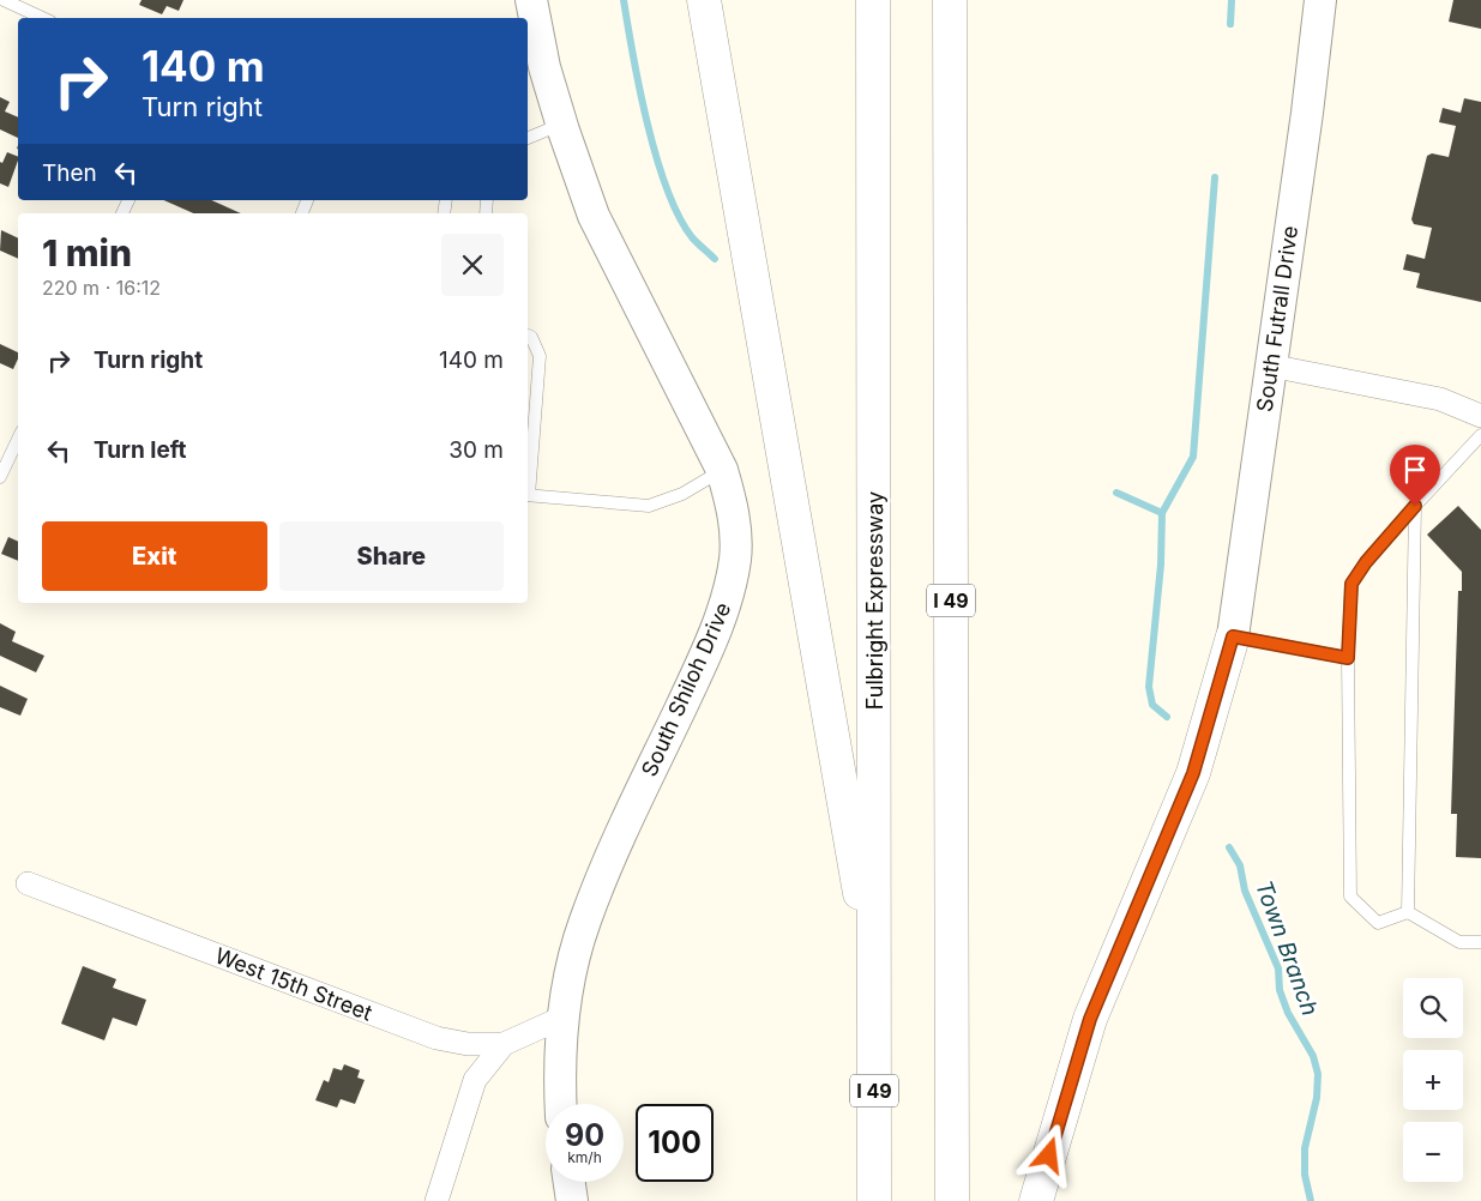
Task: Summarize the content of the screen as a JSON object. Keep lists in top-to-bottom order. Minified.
{"streets":{"highway":["Fulbright Expressway","I 49"],"street":["South Futrall Drive","South Shiloh Drive","West 15th Street"]},"crossings":[["South Shiloh Drive","West 15th Street"]],"water":["Town Branch"],"page":{"turn":["140 m","Turn right"],"then":"Then","heading":["1 min","220 m · 16:12"],"list":[{"name":"Turn right","value":"140 m"},{"name":"Turn left","value":"30 m"}],"buttons":["Exit","Share"],"map_buttons":["+","−"],"speed":"90 km/h","limit":"100"}}
